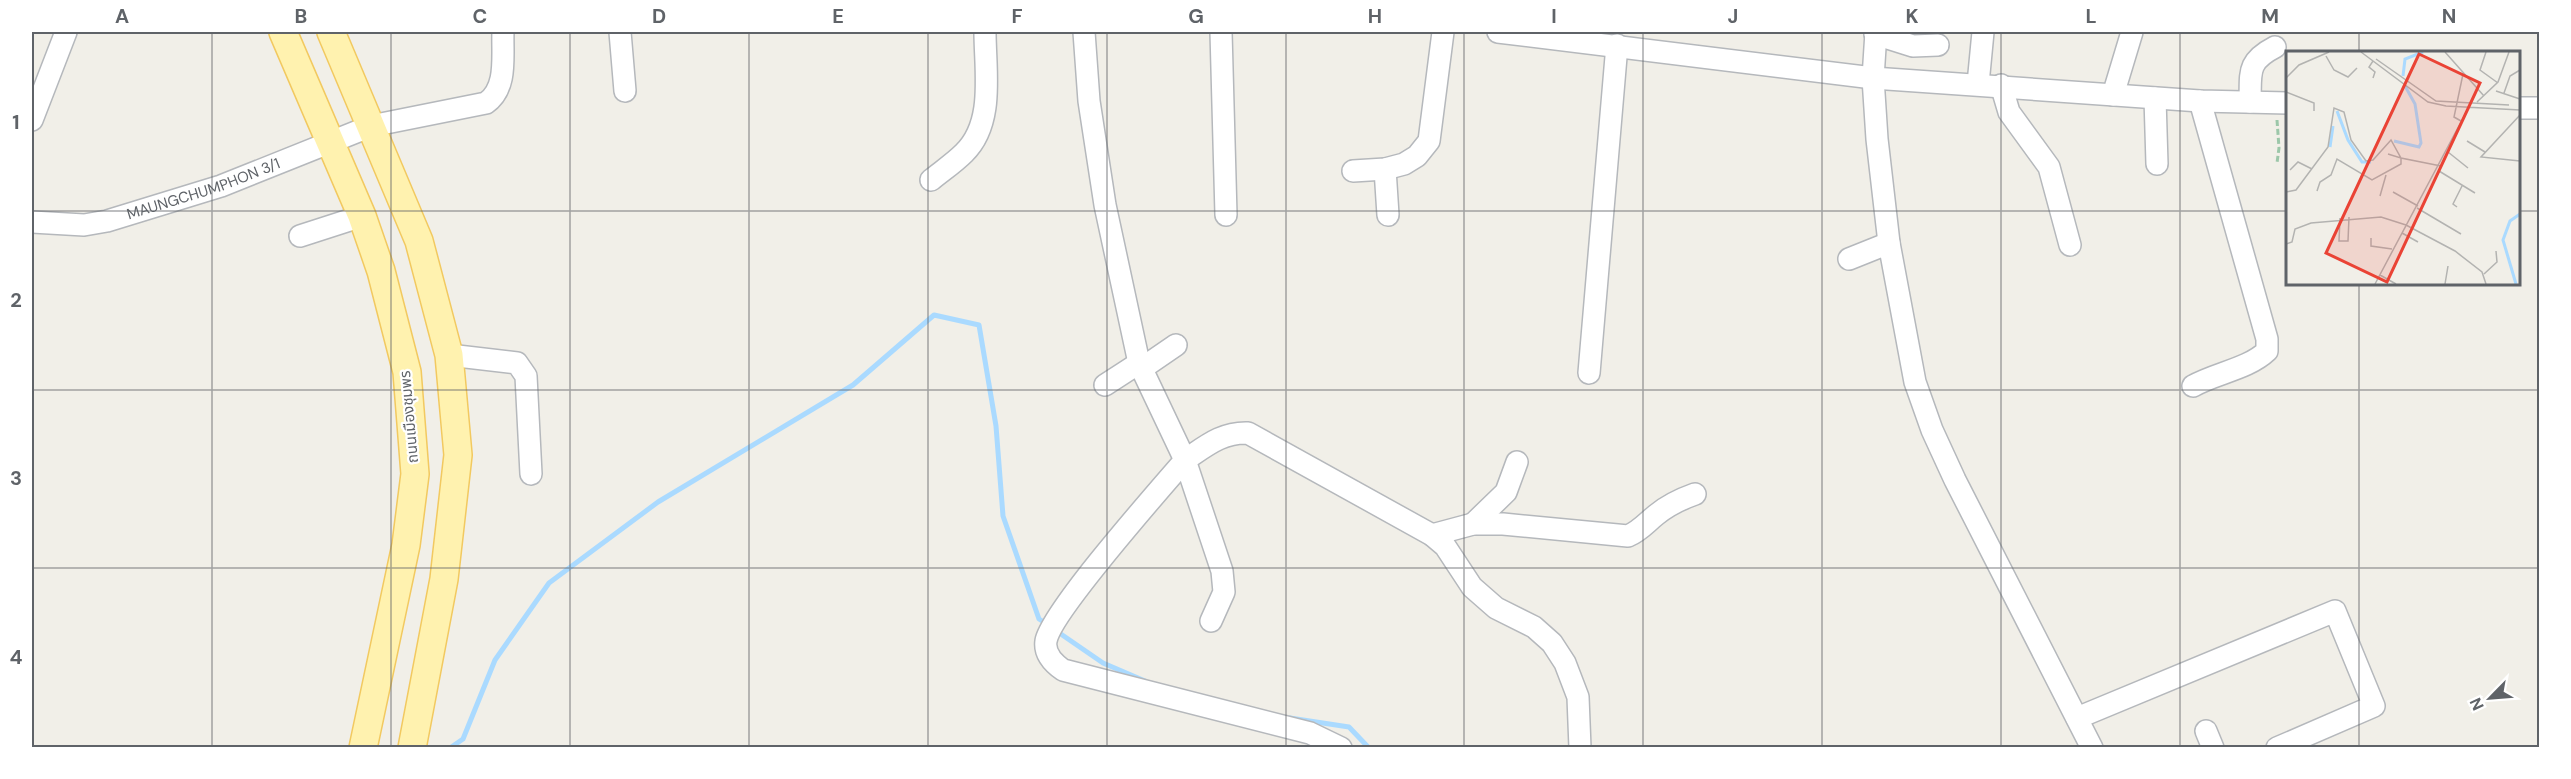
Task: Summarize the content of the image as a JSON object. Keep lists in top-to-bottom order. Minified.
{"streets":{"main road":["ถนนเมืองชุมพร"],"street":["MAUNGCHUMPHON 3/1"]},"crossings":[["MAUNGCHUMPHON 3/1","ถนนเมืองชุมพร"]],"north":"bottom left","grid":{"columns":["A","B","C","D","E","F","G","H","I","J","K","L","M","N"],"rows":["1","2","3","4"]}}
